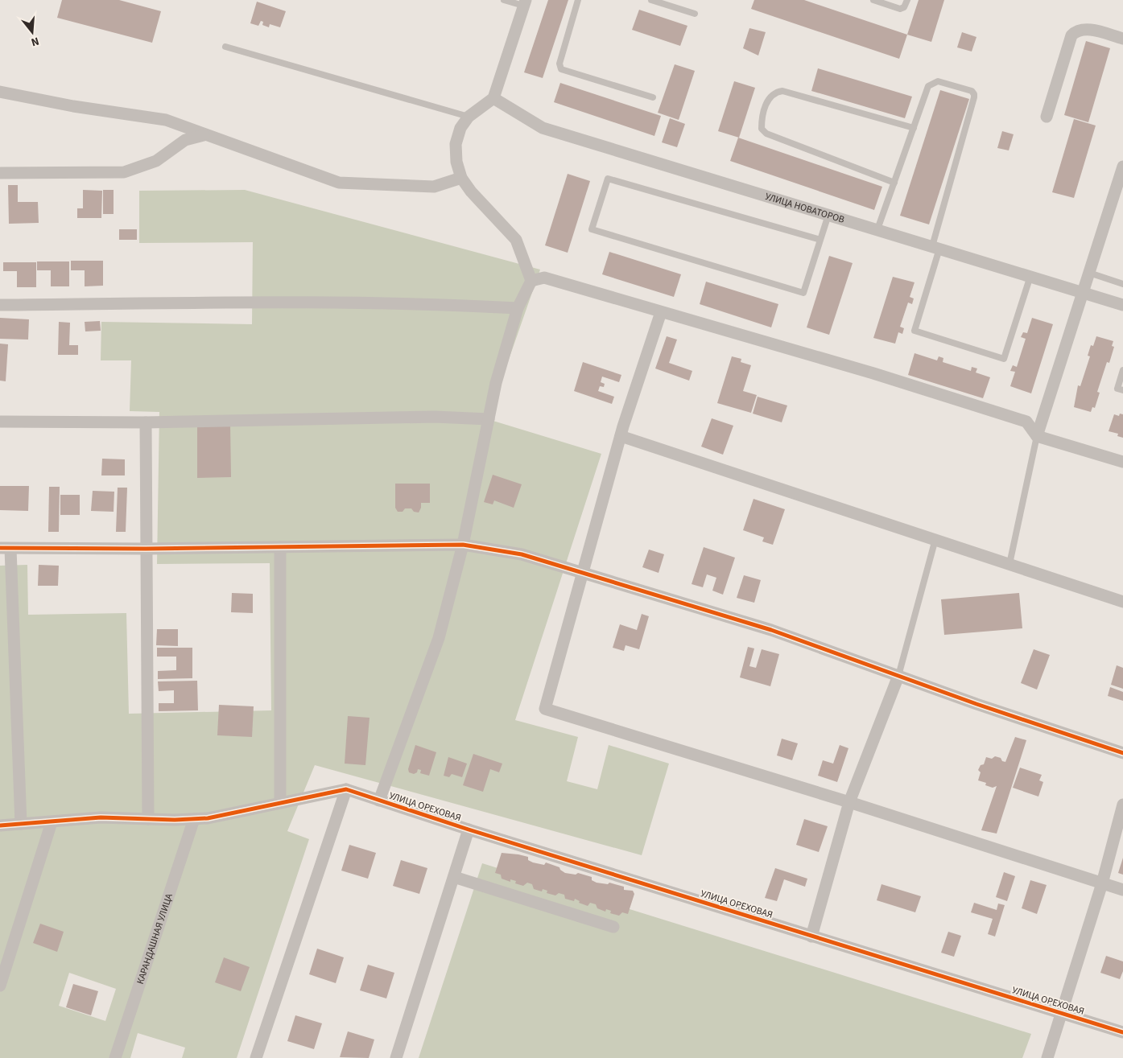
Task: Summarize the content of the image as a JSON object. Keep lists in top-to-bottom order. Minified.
{"streets":{"street":["УЛИЦА НОВАТОРОВ","УЛИЦА ОРЕХОВАЯ","КАРАНДАШНАЯ УЛИЦА"]},"north":"bottom"}
